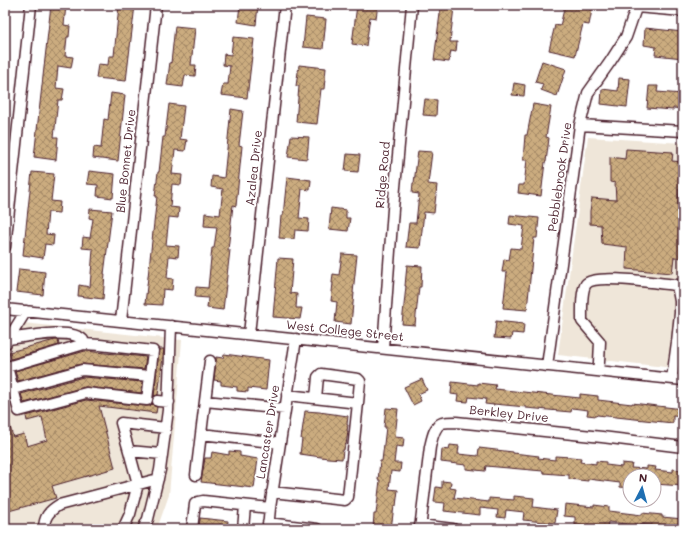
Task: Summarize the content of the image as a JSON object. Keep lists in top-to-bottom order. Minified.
{"streets":{"street":["Blue Bonnet Drive","Azalea Drive","Ridge Road","Pebblebrook Drive","West College Street","Berkley Drive","Lancaster Drive"]},"crossings":[["Blue Bonnet Drive","West College Street"],["Azalea Drive","West College Street"],["Ridge Road","West College Street"],["Pebblebrook Drive","West College Street"],["West College Street","Lancaster Drive"]],"north":"top"}
